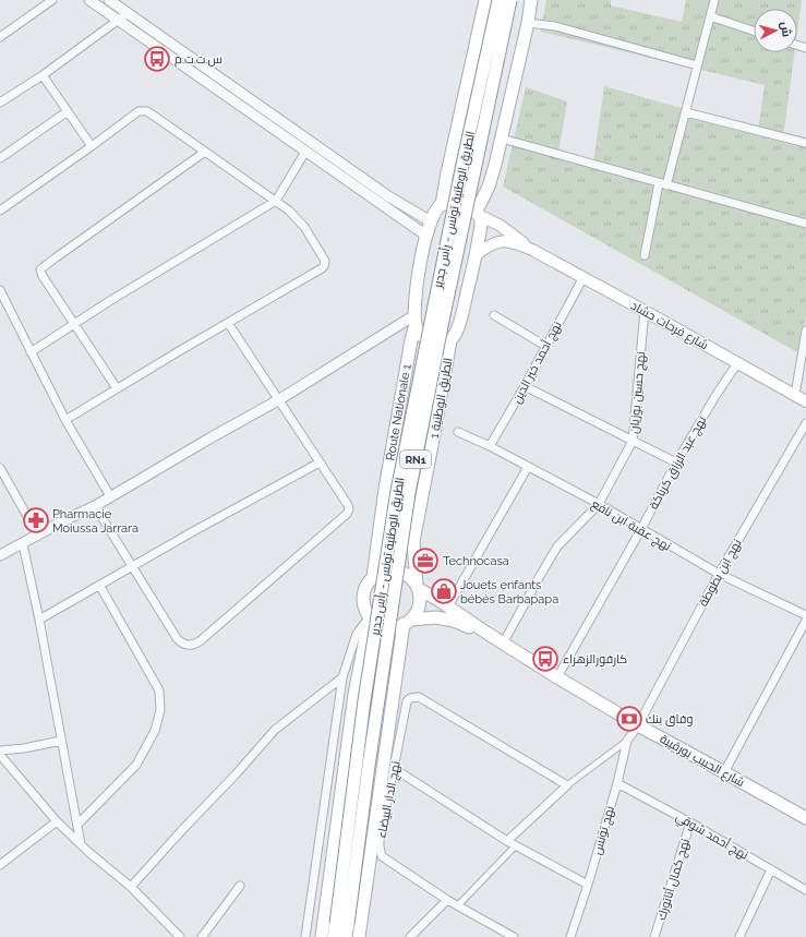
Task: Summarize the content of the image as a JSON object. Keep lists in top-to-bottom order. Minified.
{"streets":{"main road":["الطريق الوطنية تونس - رأس جدير","شارع فرحات حشاد","الطريق الوطنية 1","Route Nationale 1","RN1","شارع الحبيب بورقيبة"],"street":["نهج أحمد خير الدين","نهج حسين بوزيان","نهج عبد الرزاق كرباكة","نهج عقبة ابن نافع","نهج ابن بطوطة","نهج الدار البيضاء","نهج تونس","نهج أحمد شوقي","نهج كمال أتاتورك"]},"crossings":[["شارع فرحات حشاد","نهج أحمد خير الدين"],["شارع فرحات حشاد","نهج حسين بوزيان"],["شارع فرحات حشاد","نهج عبد الرزاق كرباكة"],["نهج أحمد خير الدين","نهج عقبة ابن نافع"],["نهج حسين بوزيان","نهج عقبة ابن نافع"],["نهج حسين بوزيان","شارع الحبيب بورقيبة"],["الطريق الوطنية 1","Route Nationale 1"],["الطريق الوطنية 1","RN1"],["Route Nationale 1","RN1"],["نهج عبد الرزاق كرباكة","نهج عقبة ابن نافع"],["نهج عبد الرزاق كرباكة","شارع الحبيب بورقيبة"],["نهج عقبة ابن نافع","نهج ابن بطوطة"],["نهج ابن بطوطة","شارع الحبيب بورقيبة"],["نهج ابن بطوطة","نهج تونس"],["شارع الحبيب بورقيبة","نهج تونس"],["نهج تونس","نهج أحمد شوقي"],["نهج أحمد شوقي","نهج كمال أتاتورك"]],"places":{"bus stop":["س.ت.ت.م","كارفورالزهراء"],"pharmacy":["Pharmacie Moiussa Jarrara"],"office":["Technocasa"],"shop":["Jouets enfants bébés Barbapapa"],"bank":["وفاق بنك"]},"north":"right"}
